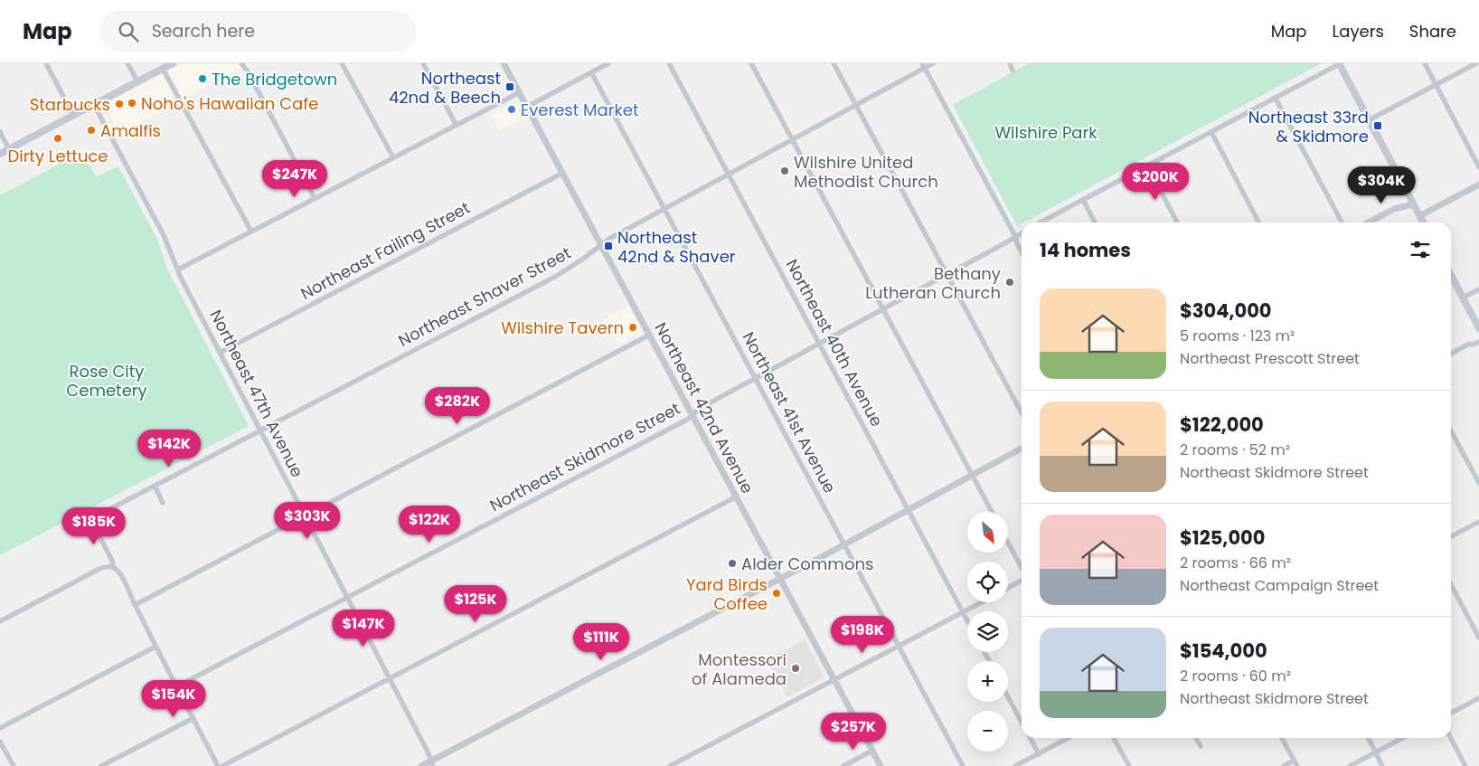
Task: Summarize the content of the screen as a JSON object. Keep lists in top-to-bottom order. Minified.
{"streets":{"street":["Northeast Failing Street","Northeast Shaver Street","Northeast 40th Avenue","Northeast 47th Avenue","Northeast 42nd Avenue","Northeast 41st Avenue","Northeast Skidmore Street"]},"crossings":[["Northeast Failing Street","Northeast 47th Avenue"],["Northeast Failing Street","Northeast 42nd Avenue"],["Northeast Shaver Street","Northeast 40th Avenue"],["Northeast Shaver Street","Northeast 47th Avenue"],["Northeast Shaver Street","Northeast 42nd Avenue"],["Northeast Shaver Street","Northeast 41st Avenue"],["Northeast 40th Avenue","Northeast Skidmore Street"],["Northeast 47th Avenue","Northeast Skidmore Street"],["Northeast 42nd Avenue","Northeast Skidmore Street"],["Northeast 41st Avenue","Northeast Skidmore Street"]],"parks":["Wilshire Park","Rose City Cemetery"],"places":{"other":["The Bridgetown","Noho's Hawaiian Cafe","Starbucks","Everest Market","Amalfis","Dirty Lettuce","Wilshire United Methodist Church","Bethany Lutheran Church","Wilshire Tavern","Alder Commons","Yard Birds Coffee","Montessori of Alameda"],"transit":["Northeast 42nd & Beech","Northeast 33rd & Skidmore","Northeast 42nd & Shaver"]},"north":"bottom right","page":{"header":"Map","search":"Search here","nav":["Map","Layers","Share"],"price":["$247K","$200K","$304K","$282K","$142K","$303K","$122K","$185K","$125K","$147K","$198K","$111K","$154K","$257K"],"heading":"14 homes","list":[{"name":"$304,000","note":"5 rooms · 123 m² · Northeast Prescott Street"},{"name":"$122,000","note":"2 rooms · 52 m² · Northeast Skidmore Street"},{"name":"$125,000","note":"2 rooms · 66 m² · Northeast Campaign Street"},{"name":"$154,000","note":"2 rooms · 60 m² · Northeast Skidmore Street"}],"map_buttons":["+","−"]}}
